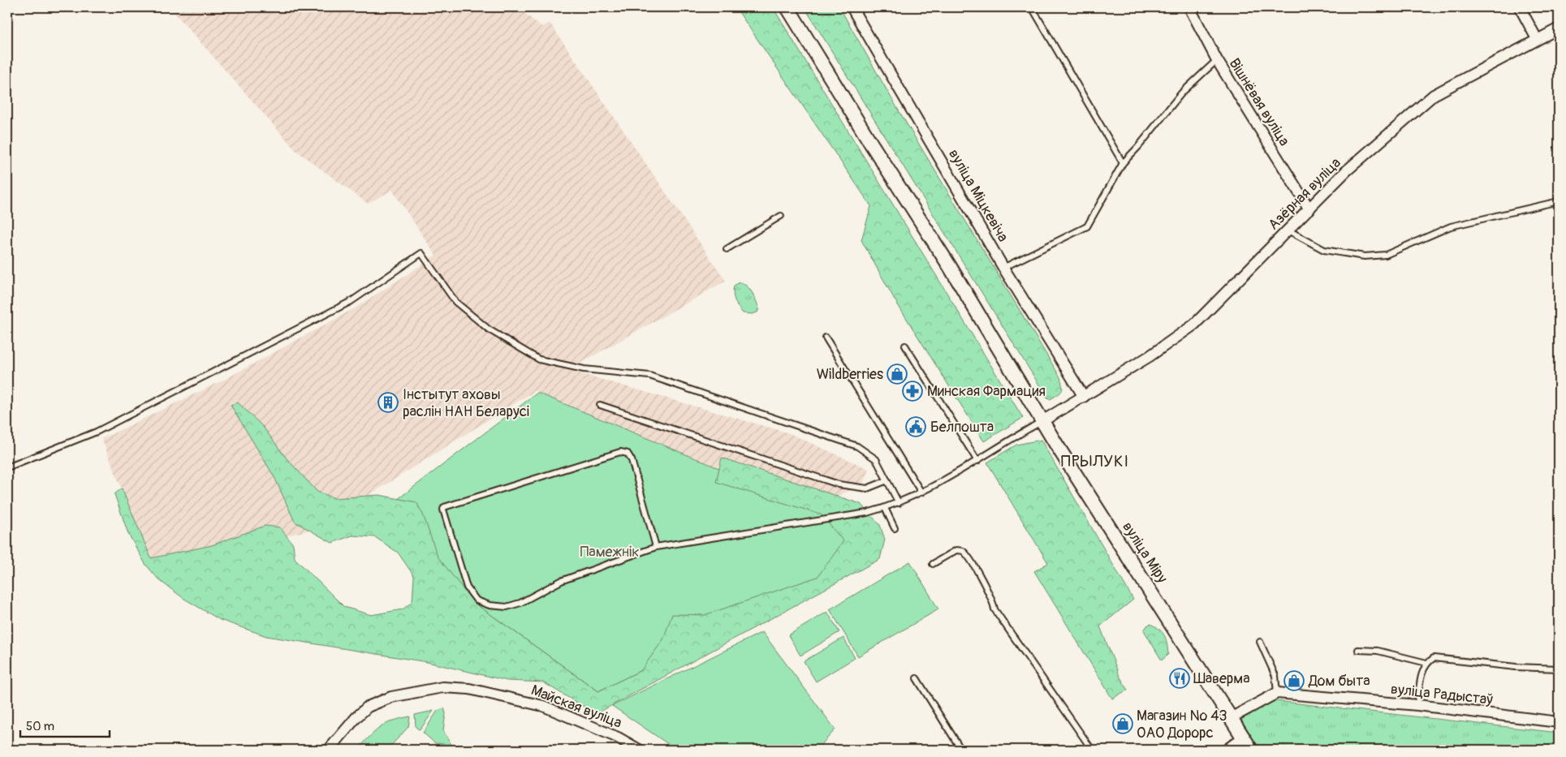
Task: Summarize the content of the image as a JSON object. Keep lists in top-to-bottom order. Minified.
{"streets":{"street":["Вішнёвая вуліца","Азёрная вуліца","вуліца Міцкевіча","вуліца Міру","вуліца Радыстаў","Майская вуліца"]},"crossings":[["Вішнёвая вуліца","Азёрная вуліца"],["Азёрная вуліца","вуліца Міцкевіча"],["Азёрная вуліца","вуліца Міру"]],"districts":["ПРЫЛУКІ"],"parks":["Памежнік"],"places":{"shop":["Wildberries","Дом быта","Магазин № 43 ОАО Дорорс"],"pharmacy":["Минская Фармация"],"building":["Інстытут аховы раслін НАН Беларусі"],"public building":["Белпошта"],"restaurant":["Шаверма"]},"scale_bar":"50 m"}
